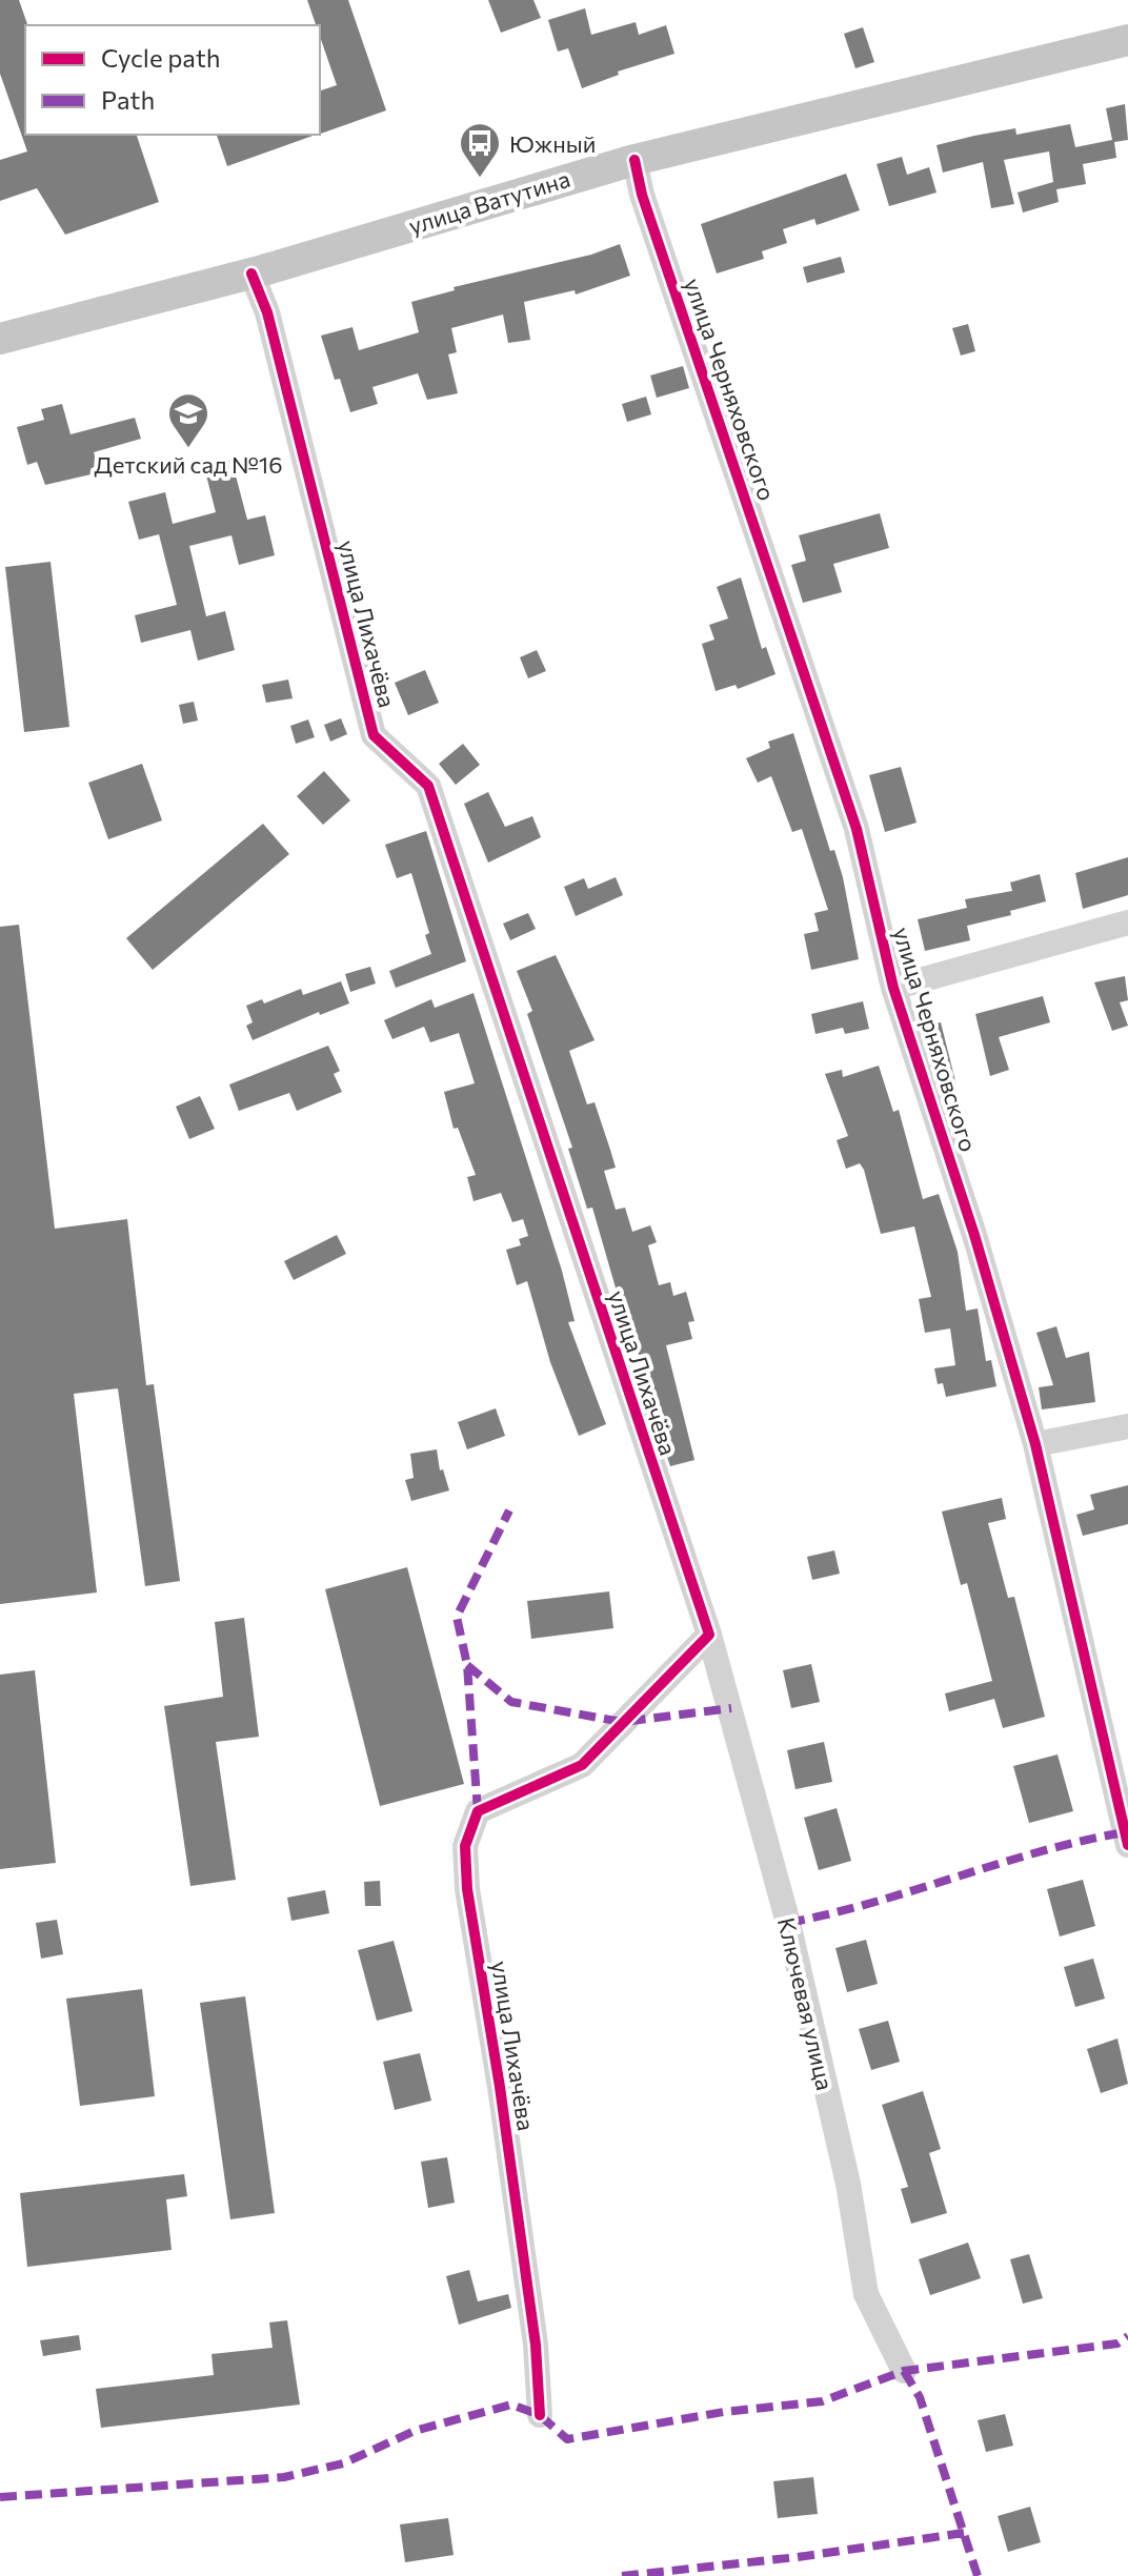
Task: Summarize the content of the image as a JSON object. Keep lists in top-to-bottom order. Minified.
{"streets":{"main road":["улица Ватутина"],"street":["улица Черняховского","улица Лихачёва","Ключевая улица"]},"crossings":[["улица Ватутина","улица Черняховского"],["улица Ватутина","улица Лихачёва"],["улица Лихачёва","Ключевая улица"]],"places":{"bus stop":["Южный"],"school or university":["Детский сад №16"]},"legend":["Cycle path","Path"]}
